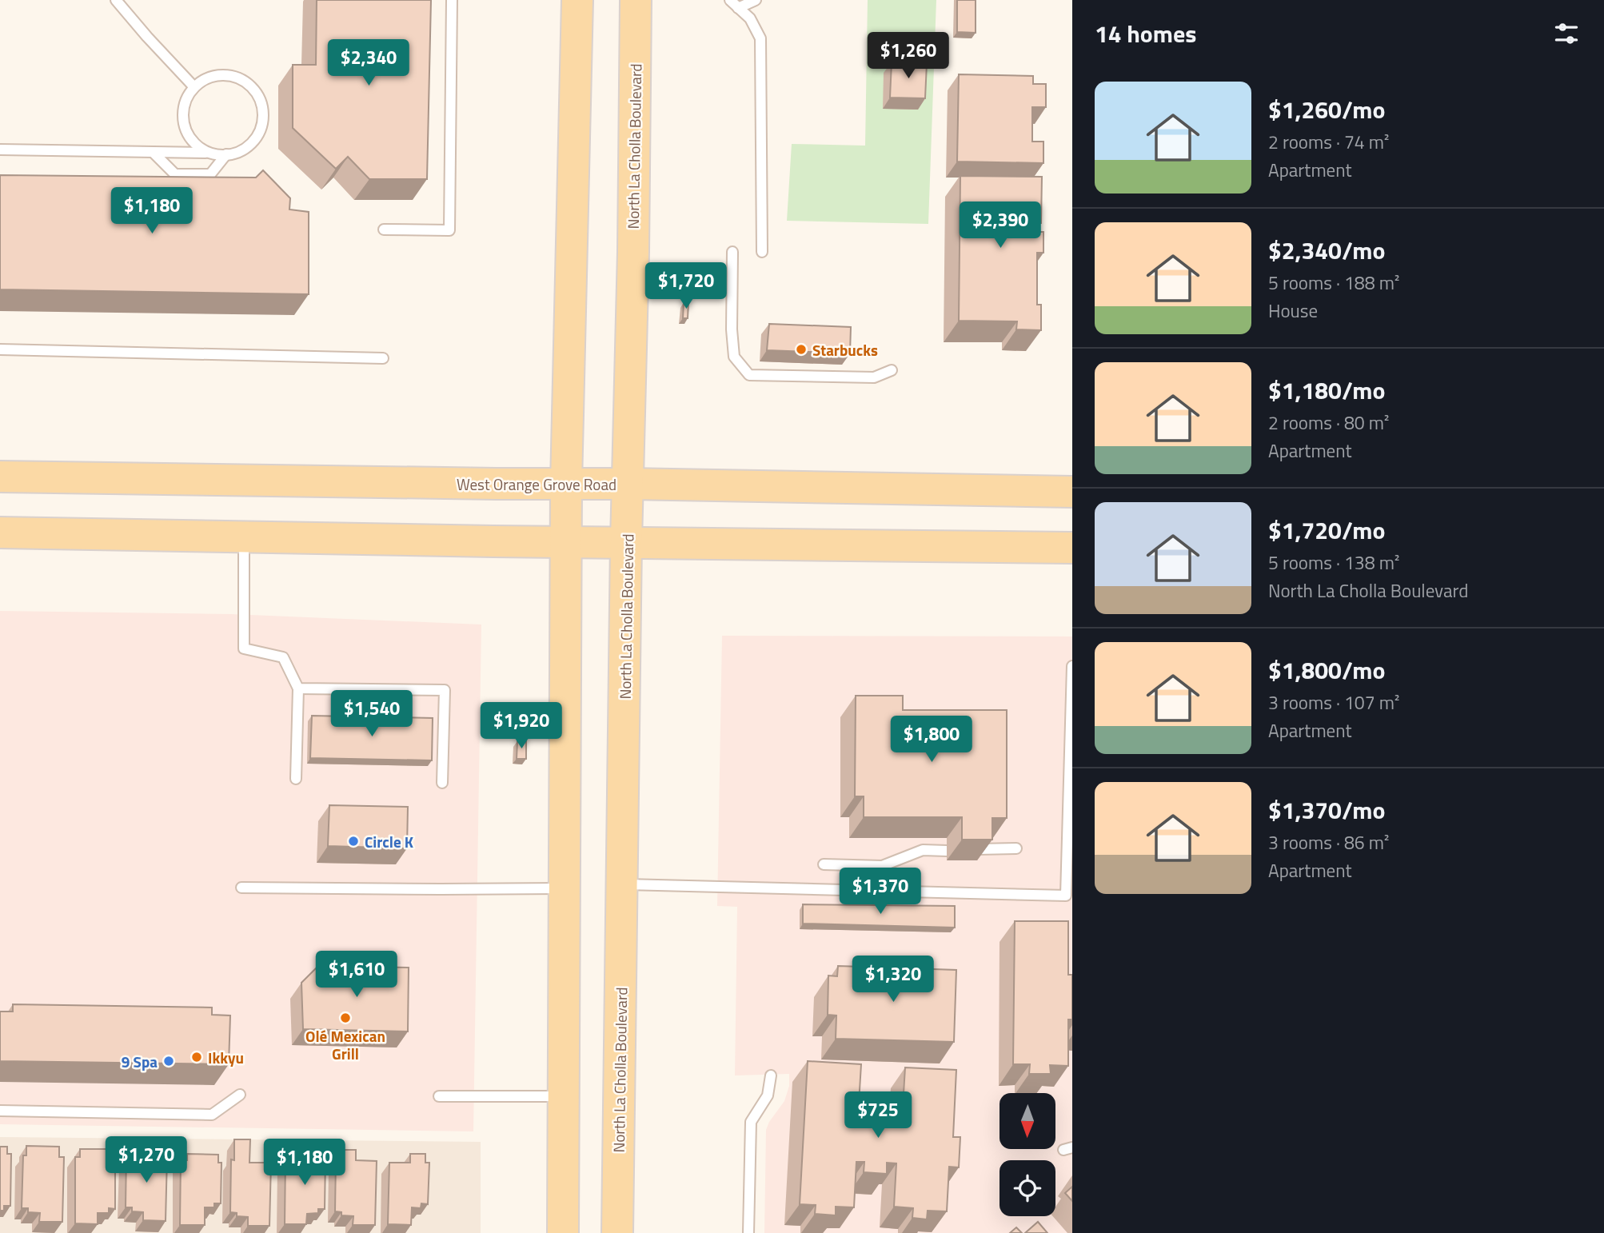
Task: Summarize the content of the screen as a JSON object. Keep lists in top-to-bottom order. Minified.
{"streets":{"main road":["North La Cholla Boulevard","West Orange Grove Road"]},"crossings":[["North La Cholla Boulevard","West Orange Grove Road"]],"places":["Starbucks","Circle K","Olé Mexican Grill","Ikkyu","9 Spa"],"north":"bottom","page":{"heading":"14 homes","price":["$1,260","$2,340","$1,180","$2,390","$1,720","$1,540","$1,920","$1,800","$1,370","$1,610","$1,320","$725","$1,270","$1,180"],"list":[{"name":"$1,260/mo","note":"2 rooms · 74 m² · Apartment"},{"name":"$2,340/mo","note":"5 rooms · 188 m² · House"},{"name":"$1,180/mo","note":"2 rooms · 80 m² · Apartment"},{"name":"$1,720/mo","note":"5 rooms · 138 m² · North La Cholla Boulevard"},{"name":"$1,800/mo","note":"3 rooms · 107 m² · Apartment"},{"name":"$1,370/mo","note":"3 rooms · 86 m² · Apartment"}]}}
